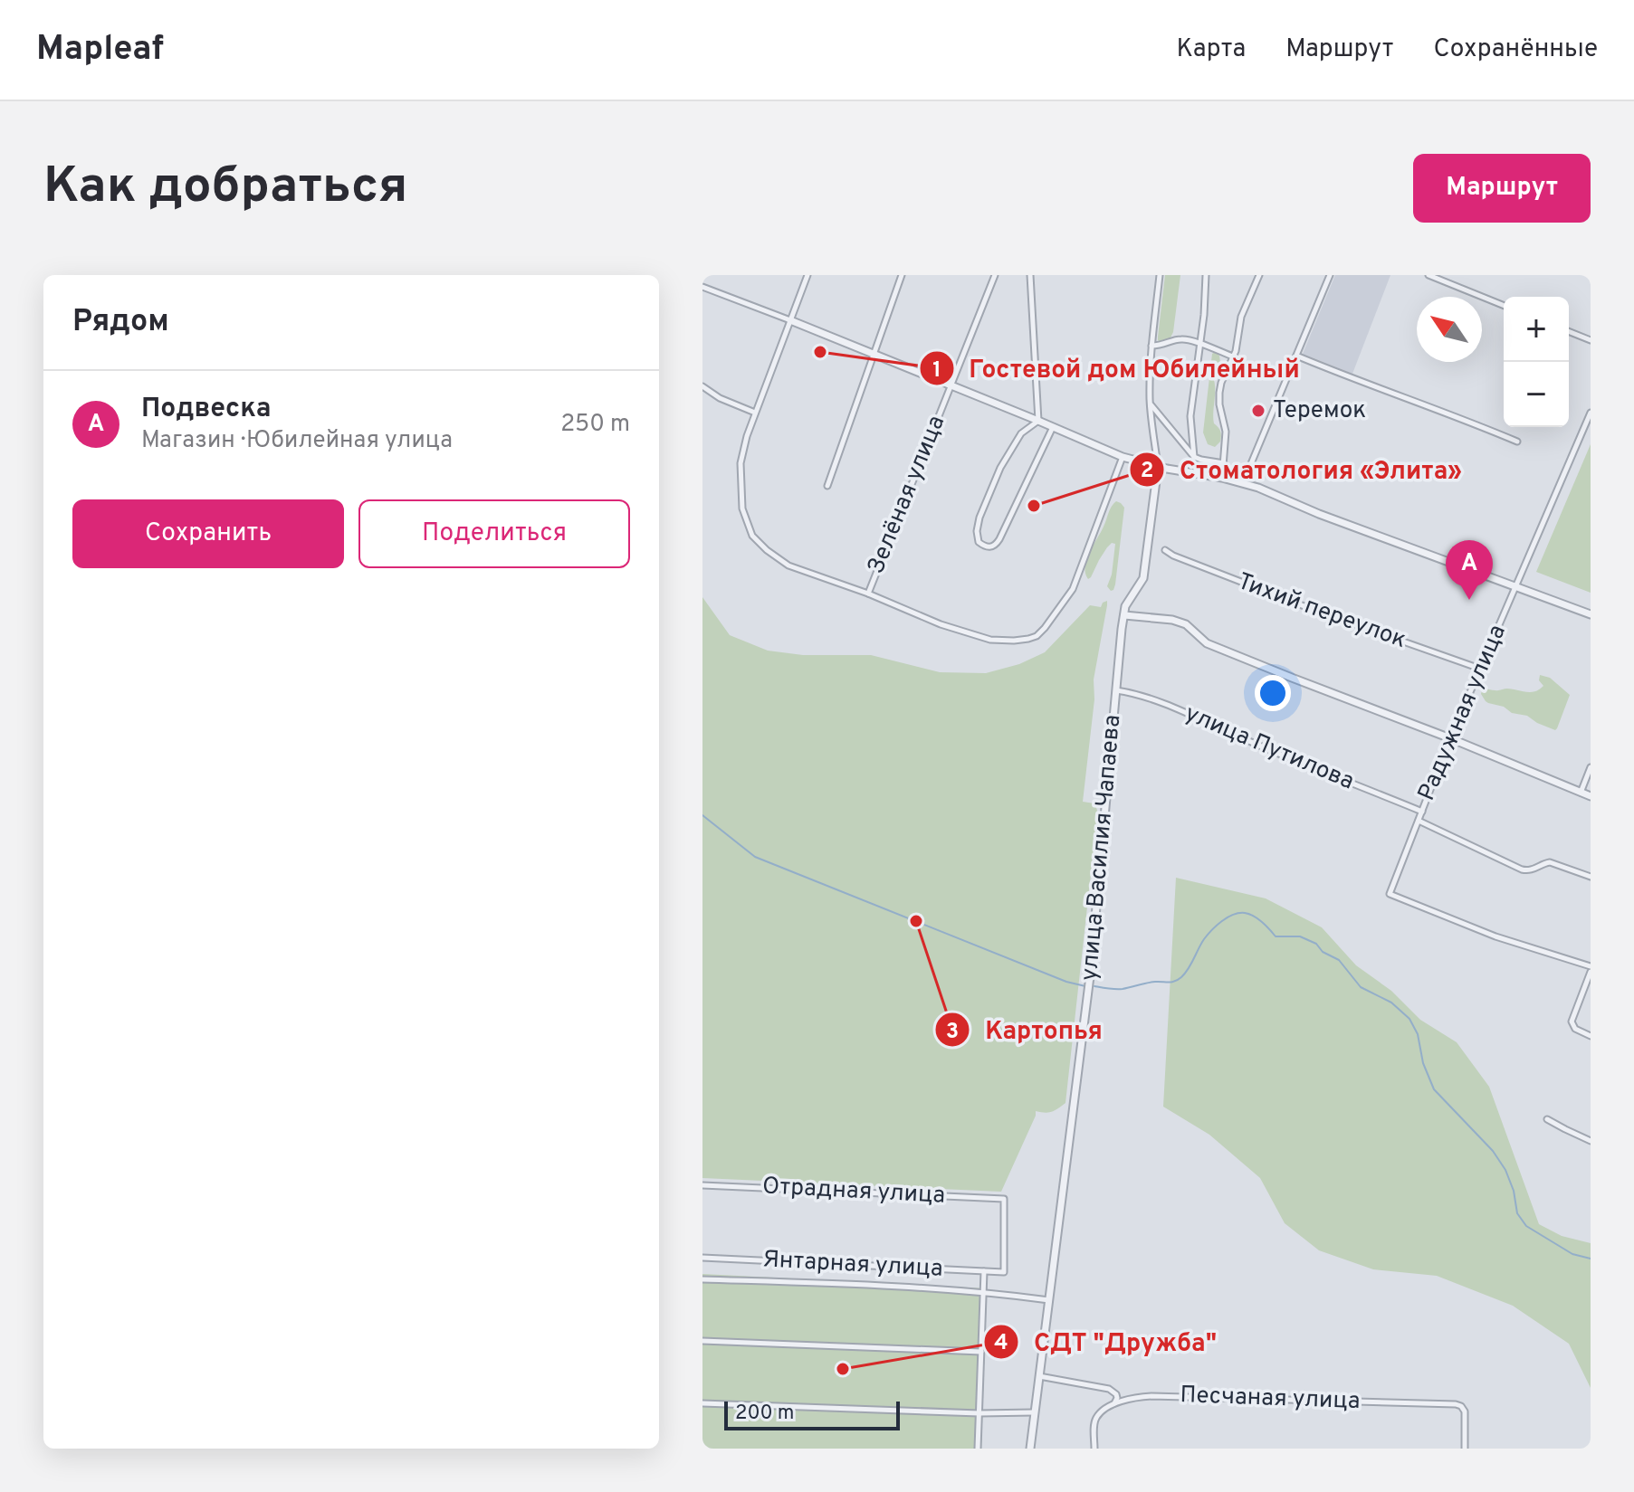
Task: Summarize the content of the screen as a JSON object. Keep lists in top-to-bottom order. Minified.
{"streets":{"street":["Зелёная улица","Тихий переулок","Радужная улица","улица Путилова","улица Василия Чапаева","Отрадная улица","Янтарная улица","Песчаная улица"]},"crossings":[["Тихий переулок","Радужная улица"],["Радужная улица","улица Путилова"],["улица Путилова","улица Василия Чапаева"],["улица Василия Чапаева","Янтарная улица"],["Отрадная улица","Янтарная улица"]],"places":["Гостевой дом Юбилейный","Теремок","Стоматология «Элита»","Картопья","СДТ \"Дружба\""],"scale_bar":"200 m","north":"top left","page":{"header":"Mapleaf","nav":["Карта","Маршрут","Сохранённые"],"buttons":["Маршрут",["Сохранить","Поделиться"]],"title":"Как добраться","heading":"Рядом","map_buttons":["+","−"],"list":[{"mark":"A","name":"Подвеска","note":"Магазин · Юбилейная улица","value":"250 m"}],"pins":"A","scale":"200 m"}}
